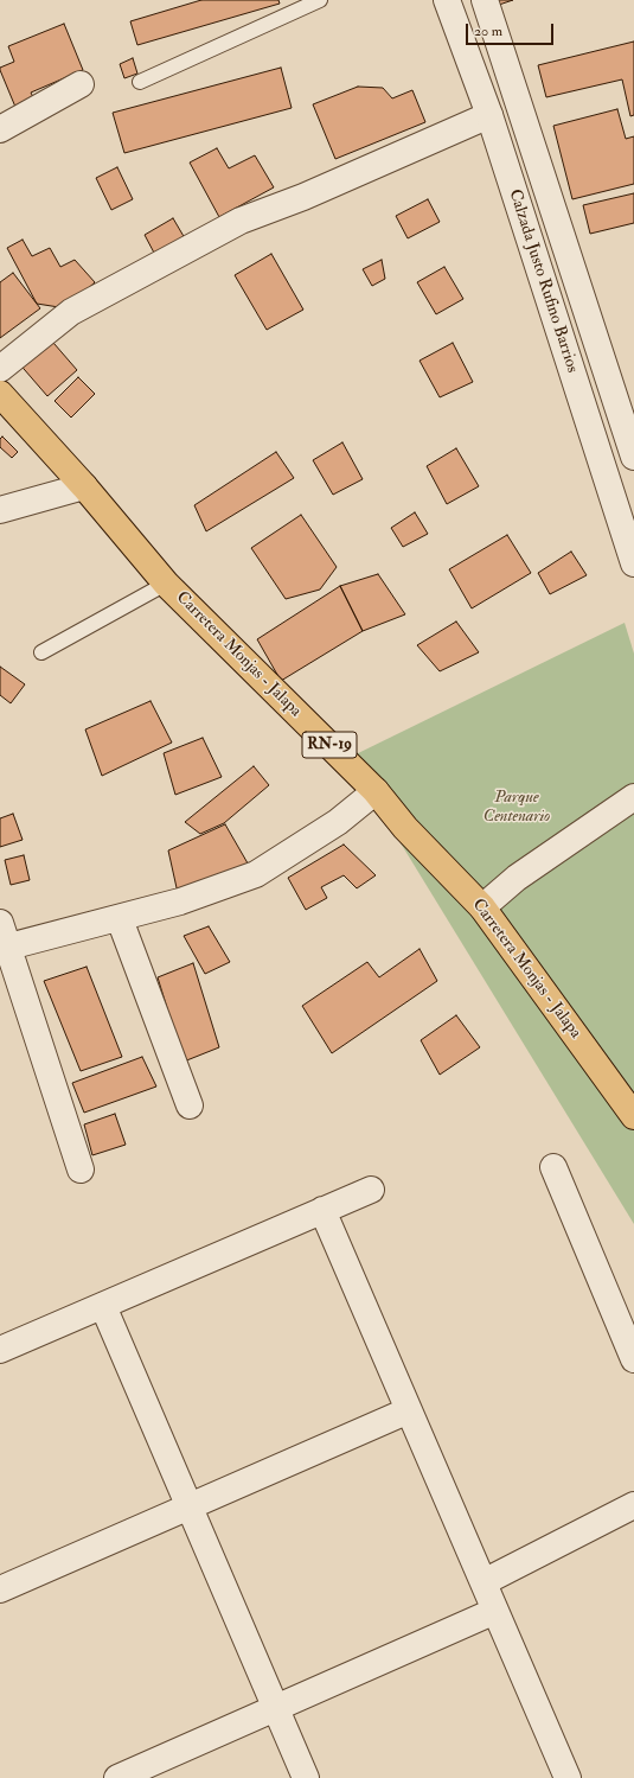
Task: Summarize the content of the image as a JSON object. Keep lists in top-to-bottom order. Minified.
{"streets":{"main road":["Carretera Monjas - Jalapa","RN-19"],"street":["Calzada Justo Rufino Barrios"]},"parks":["Parque Centenario"],"scale_bar":"20 m"}
